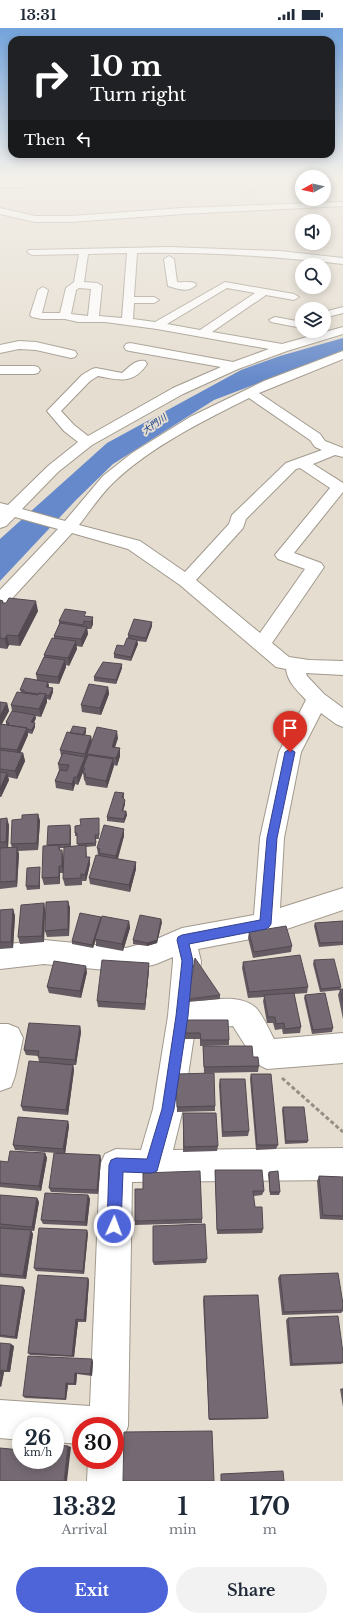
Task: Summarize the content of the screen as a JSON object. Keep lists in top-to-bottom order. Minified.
{"water":["大門川"],"north":"left","page":{"status":"13:31","turn":["10 m","Turn right"],"then":"Then","speed":"26 km/h","limit":"30","eta":["13:32","Arrival","1","min","170","m"],"buttons":["Exit","Share"]}}
